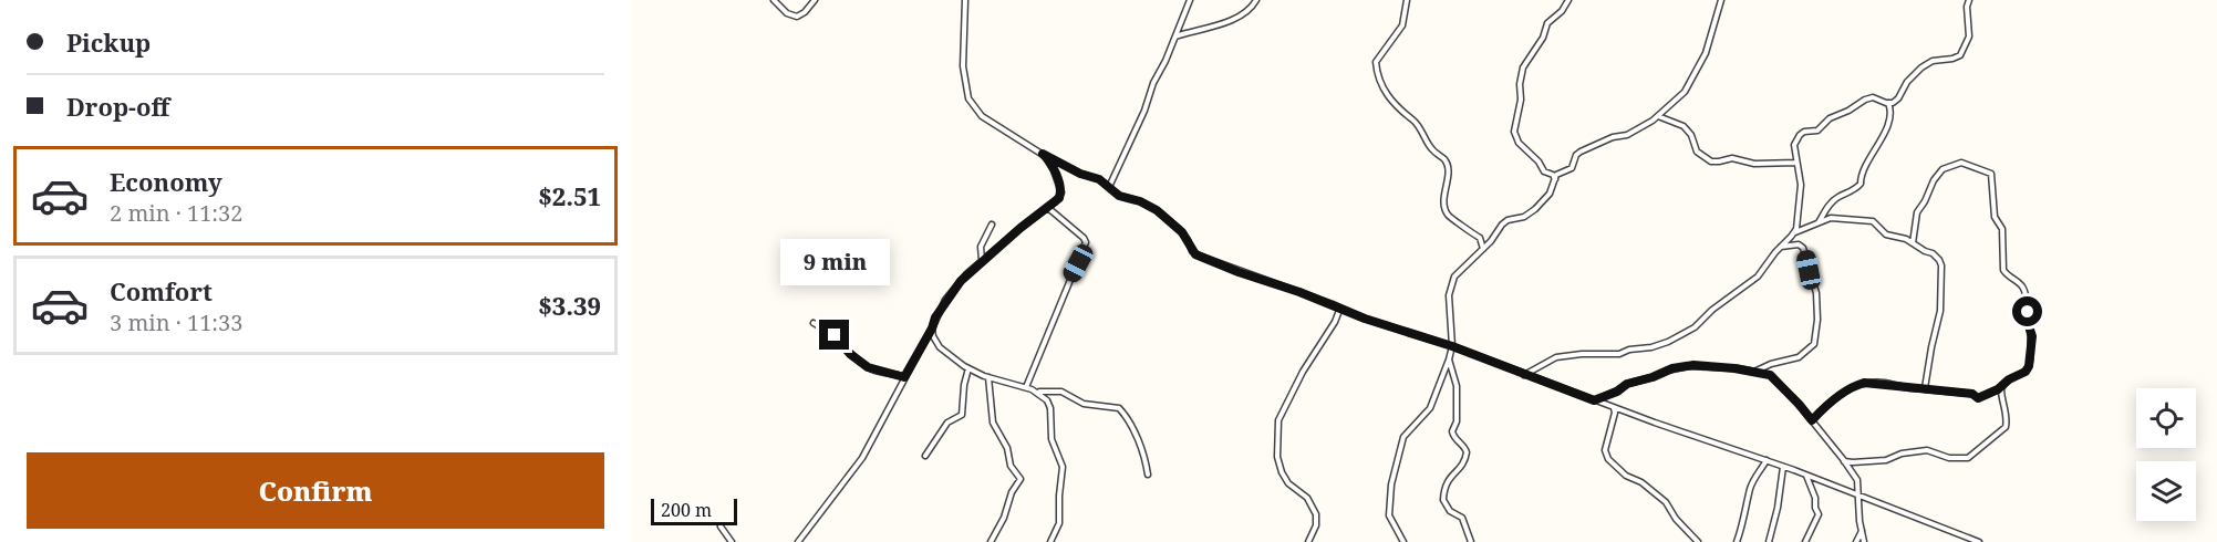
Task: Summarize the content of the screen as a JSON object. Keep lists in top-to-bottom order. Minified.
{"scale_bar":"200 m","page":{"banner":["Pickup","Drop-off"],"list":[{"name":"Economy","note":"2 min · 11:32","value":"$2.51"},{"name":"Comfort","note":"3 min · 11:33","value":"$3.39"}],"bubble":"9 min","buttons":"Confirm","scale":"200 m"}}
